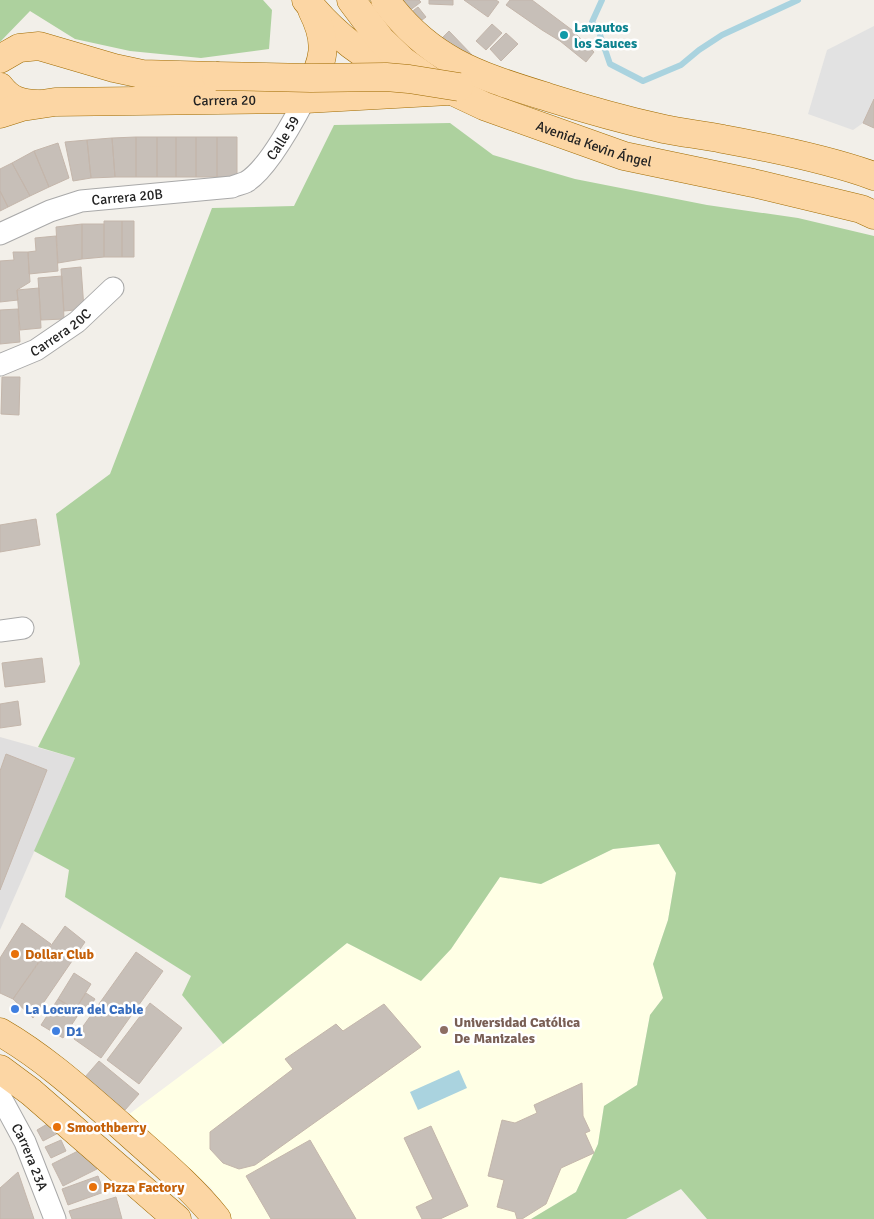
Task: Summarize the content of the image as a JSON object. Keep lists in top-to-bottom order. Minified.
{"streets":{"main road":["Carrera 20","Avenida Kevin Ángel"],"street":["Calle 59","Carrera 20B","Carrera 20C","Carrera 23A"]},"crossings":[["Carrera 20","Calle 59"],["Carrera 20","Avenida Kevin Ángel"],["Calle 59","Carrera 20B"]],"places":["Lavautos los Sauces","Dollar Club","La Locura del Cable","Universidad Católica De Manizales","D1","Smoothberry","Pizza Factory"]}
